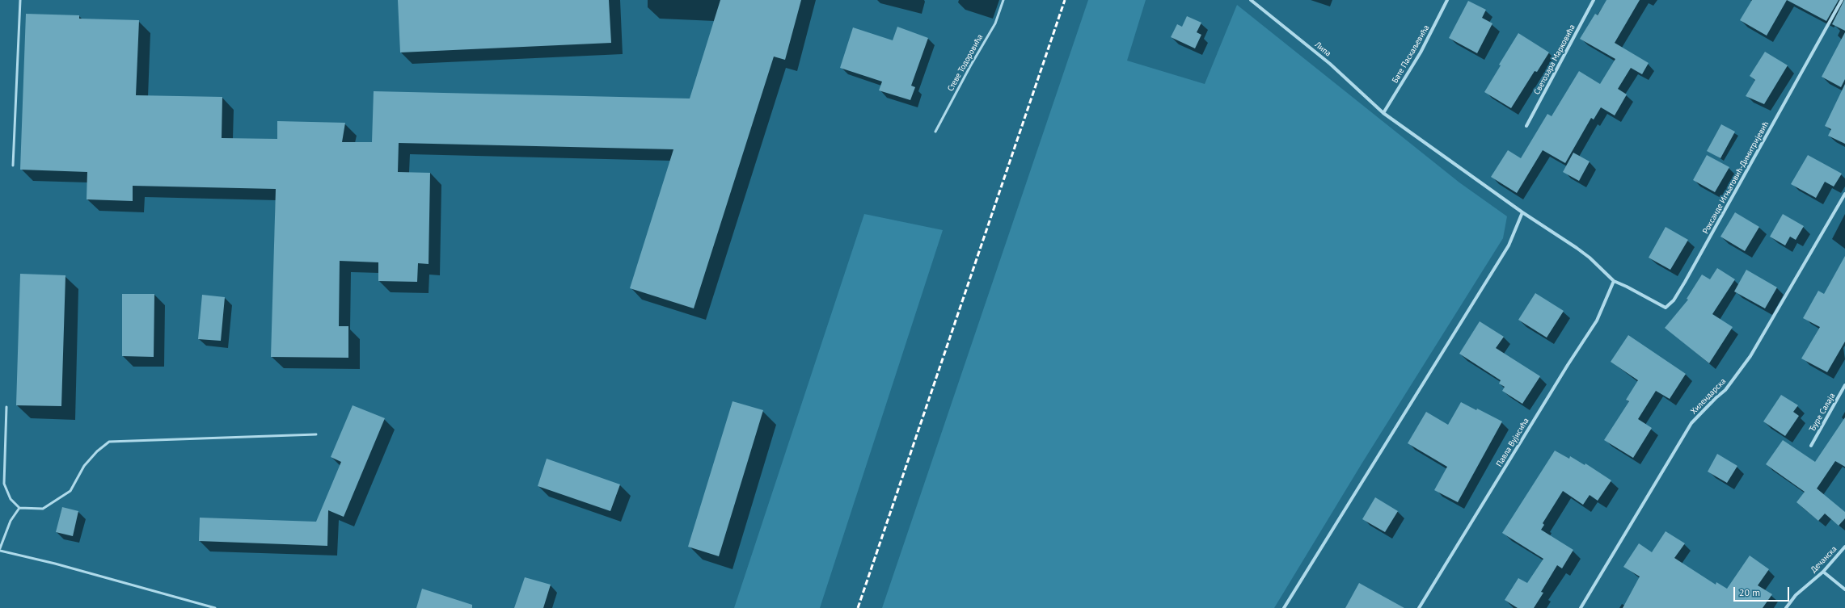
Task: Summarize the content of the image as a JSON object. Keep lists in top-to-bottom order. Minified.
{"streets":{"street":["Липа","Бате Паскаљевића","Светозара Марковића","Роксанде Игњатовић-Димитријевић","Хилендарска","Ђуре Салаја","Павла Вујисића","Дечанска"],"lane":["Стеве Тодоровића"]},"crossings":[["Липа","Бате Паскаљевића"],["Липа","Роксанде Игњатовић-Димитријевић"],["Липа","Павла Вујисића"],["Роксанде Игњатовић-Димитријевић","Павла Вујисића"]],"scale_bar":"20 m"}
